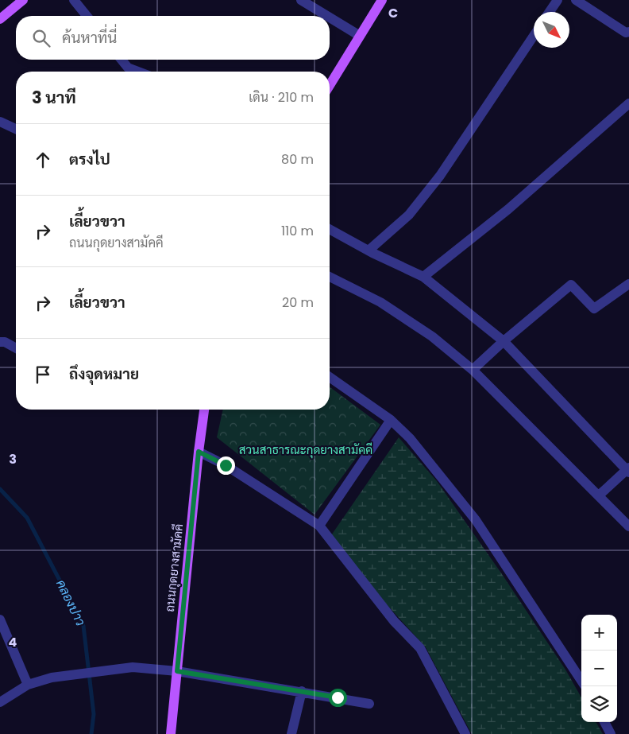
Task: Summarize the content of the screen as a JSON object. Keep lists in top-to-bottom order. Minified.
{"streets":{"main road":["ถนนกุดยางสามัคคี"]},"water":["คลองปาว"],"parks":["สวนสาธารณะกุดยางสามัคคี"],"north":"bottom right","page":{"search":"ค้นหาที่นี่","heading":["3 นาที","เดิน · 210 m"],"list":[["ตรงไป","80 m"],["เลี้ยวขวา","ถนนกุดยางสามัคคี","110 m"],["เลี้ยวขวา","20 m"],"ถึงจุดหมาย"],"map_buttons":["+","−"]},"grid":{"columns":["C"],"rows":["3","4"]}}
